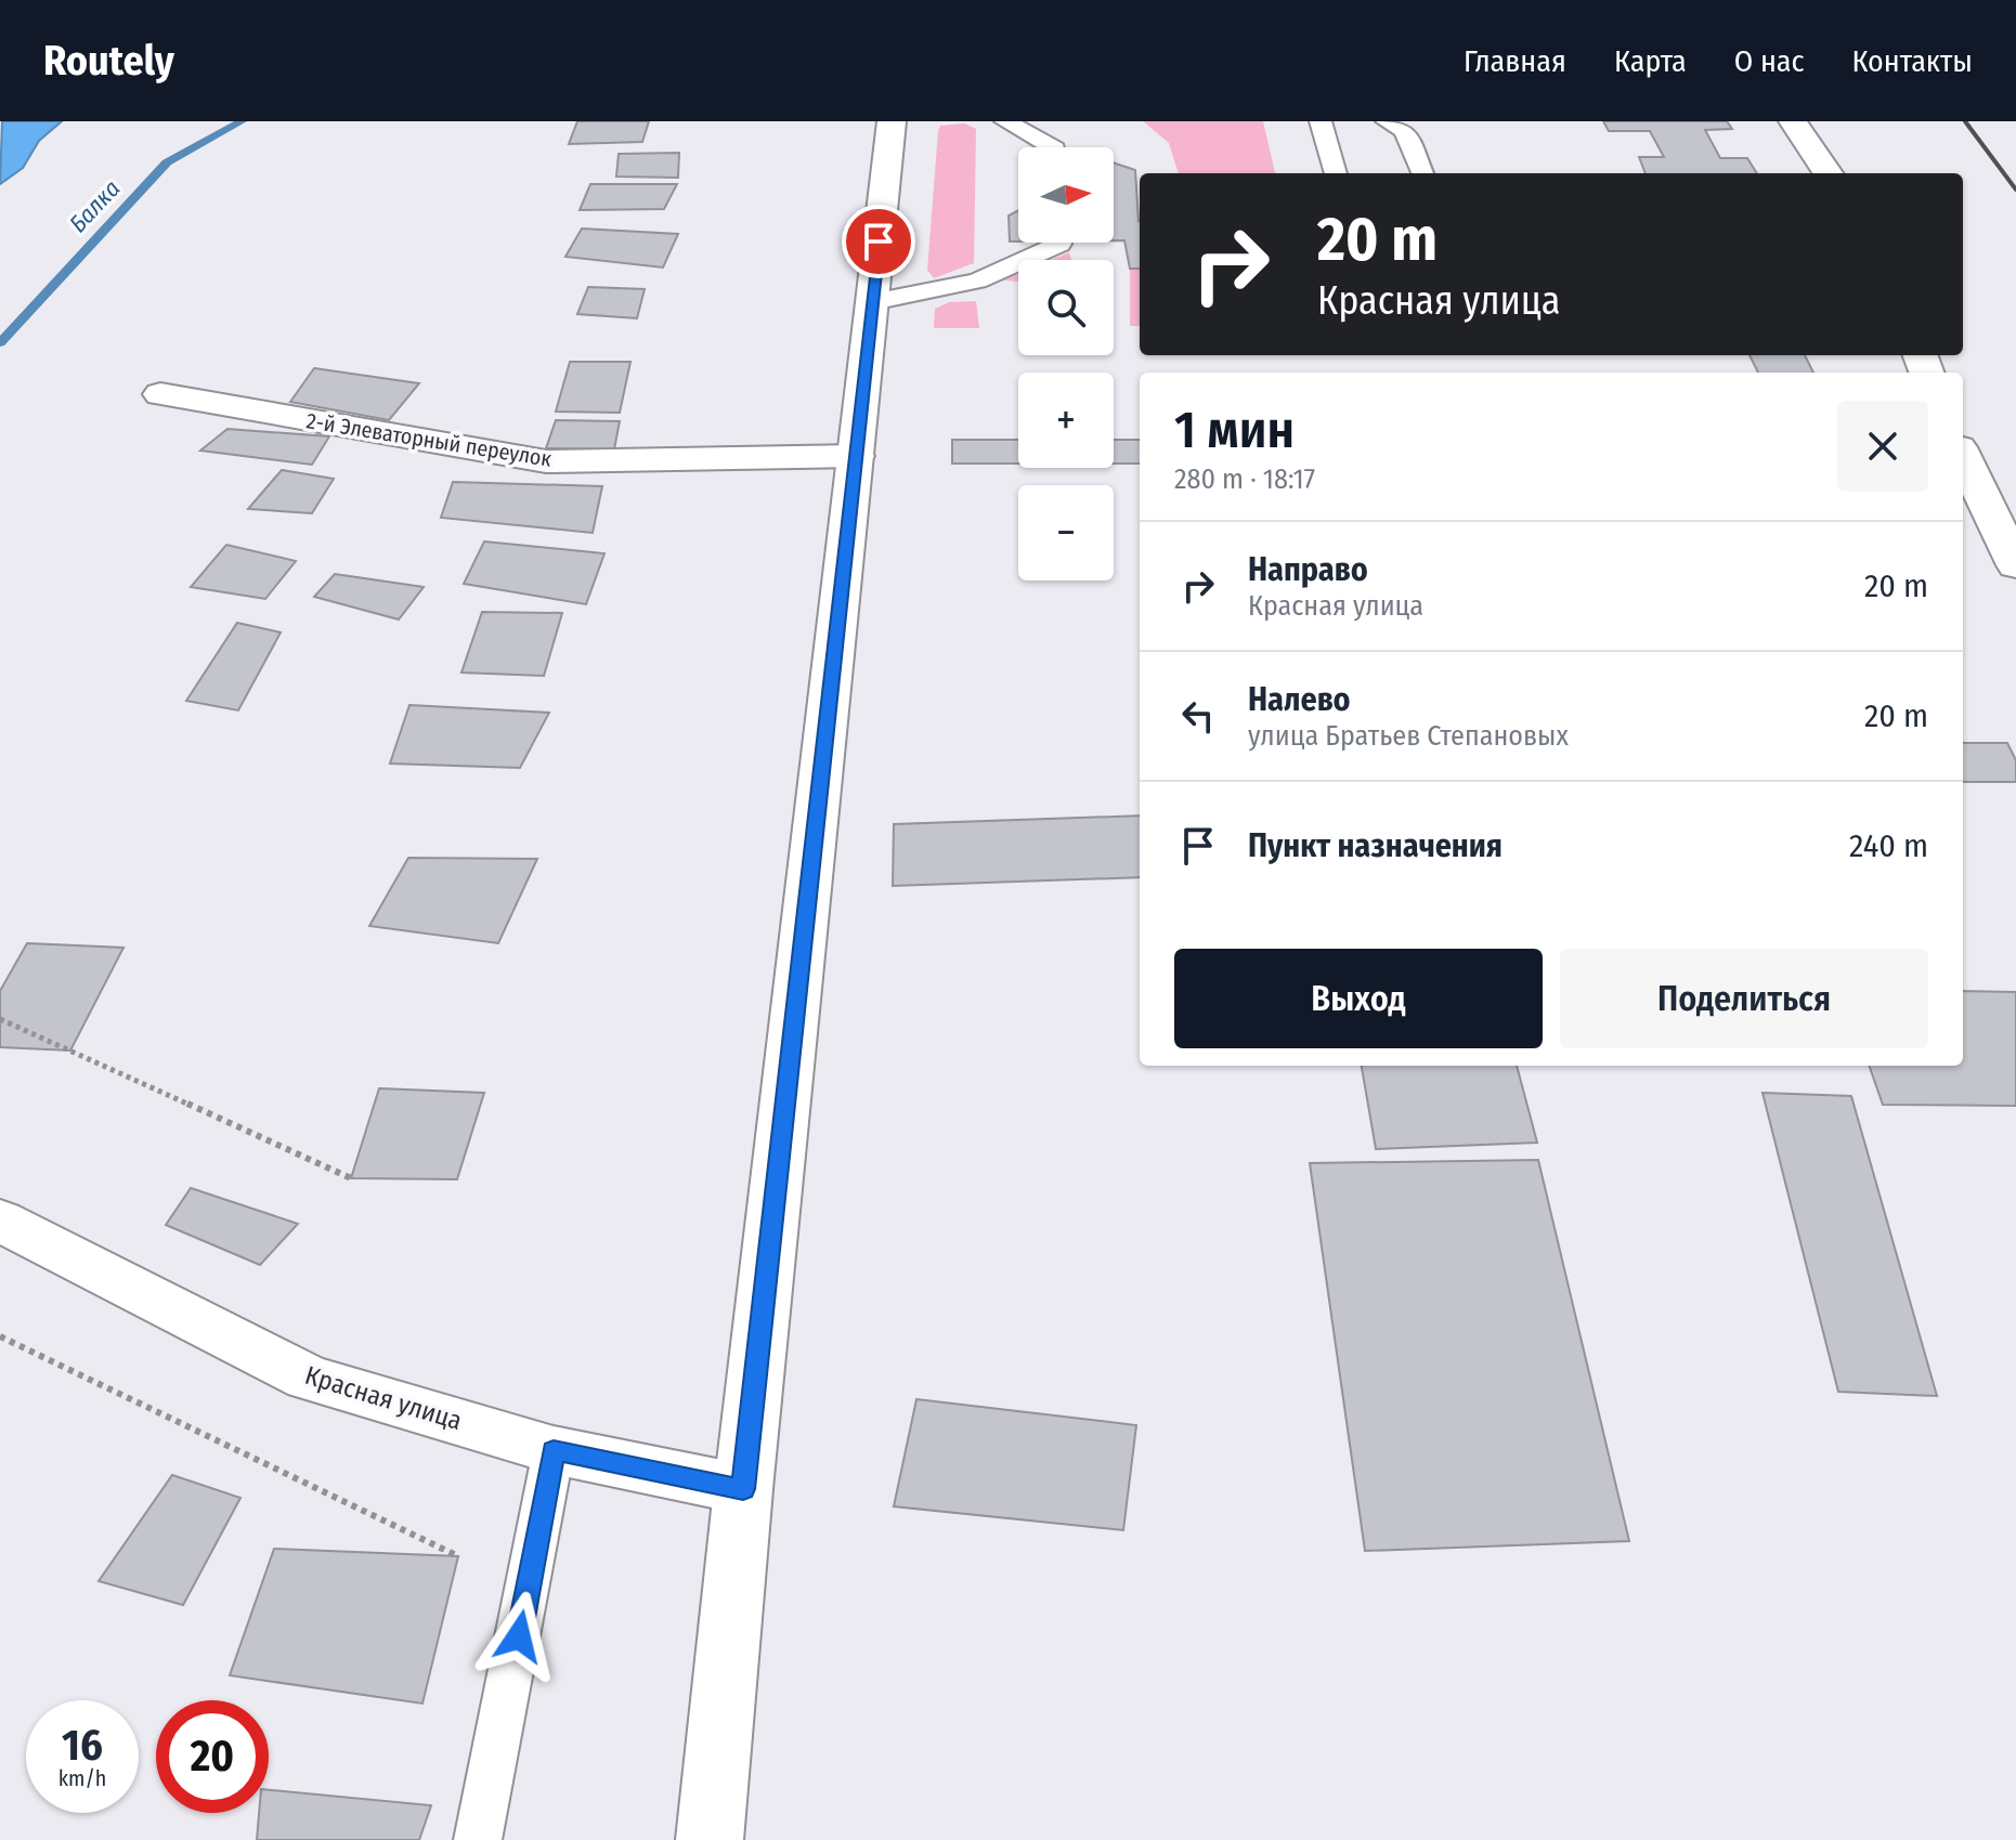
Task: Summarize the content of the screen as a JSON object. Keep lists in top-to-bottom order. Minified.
{"streets":{"main road":["2-й Элеваторный переулок","Красная улица"]},"water":["Балка"],"north":"right","page":{"header":"Routely","nav":["Главная","Карта","О нас","Контакты"],"map_buttons":["+","−"],"turn":["20 m","Красная улица"],"heading":["1 мин","280 m · 18:17"],"list":[{"name":"Направо","note":"Красная улица","value":"20 m"},{"name":"Налево","note":"улица Братьев Степановых","value":"20 m"},{"name":"Пункт назначения","value":"240 m"}],"buttons":["Выход","Поделиться"],"speed":"16 km/h","limit":"20"}}
